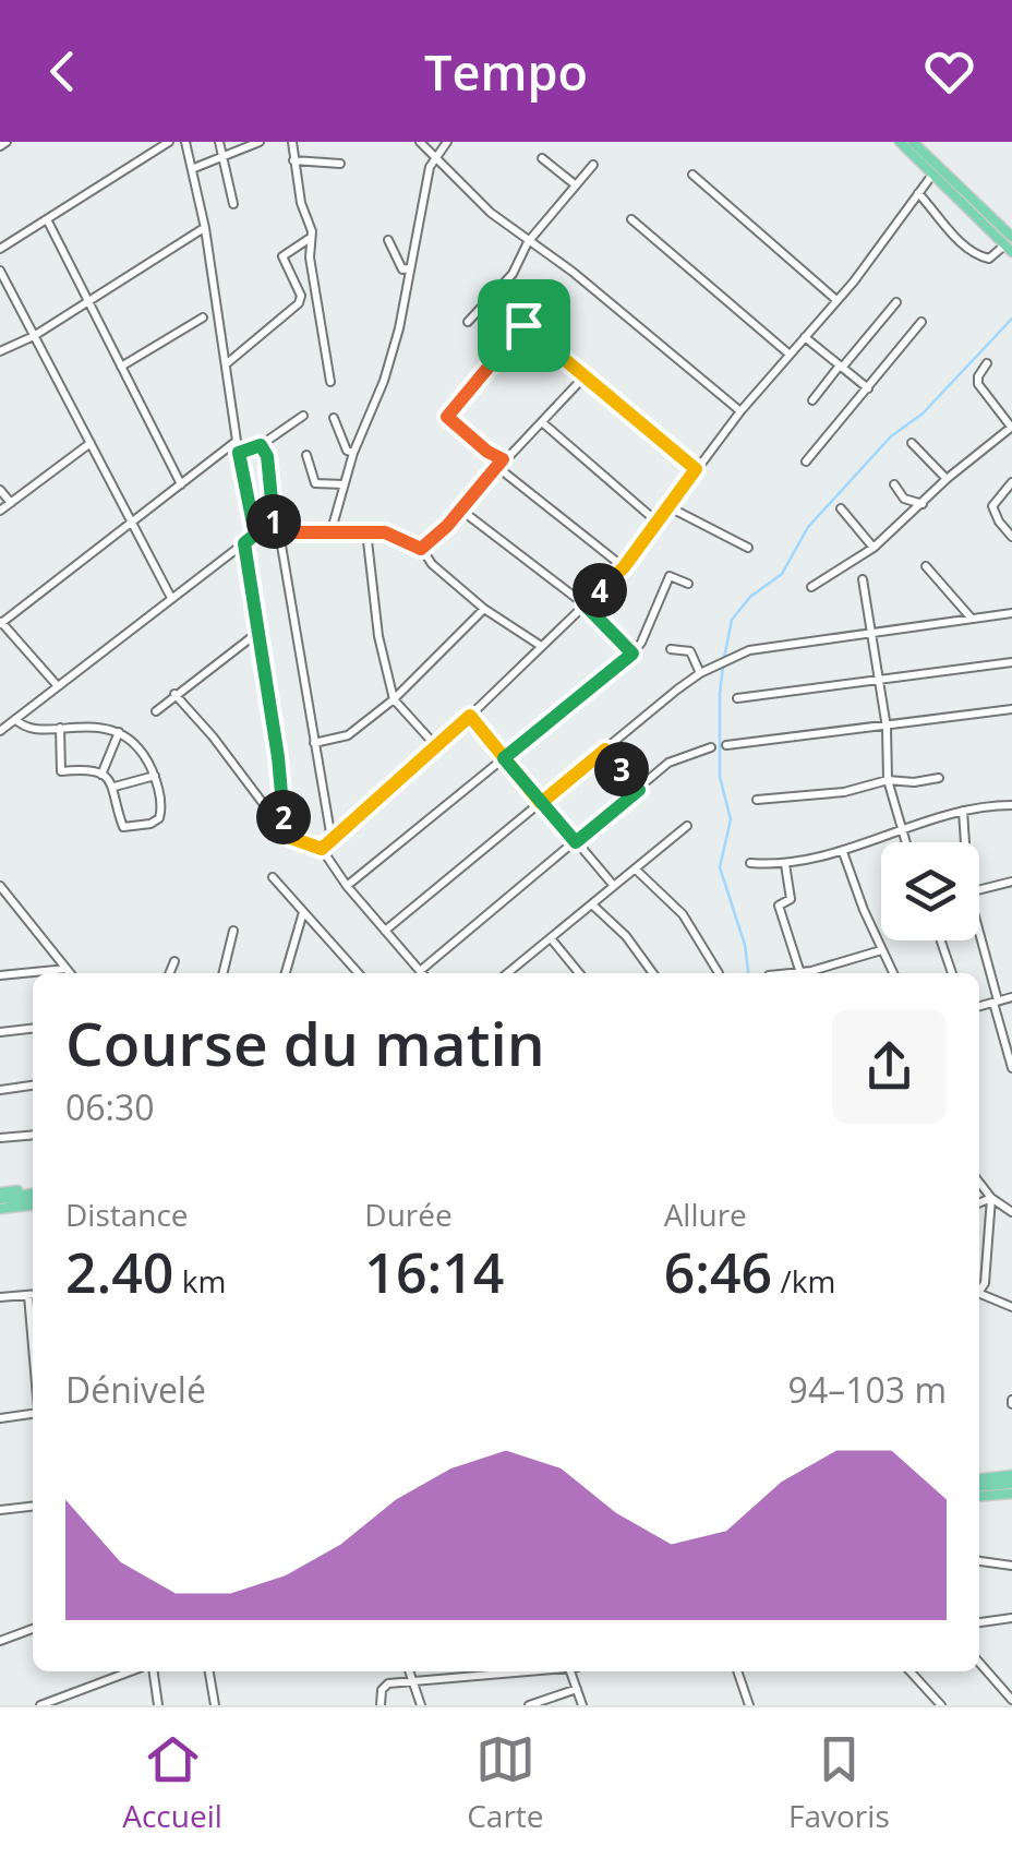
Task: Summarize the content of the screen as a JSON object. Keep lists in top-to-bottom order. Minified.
{"page":{"header":"Tempo","pins":["1","4","3","2"],"heading":["Course du matin","06:30"],"stats":[["Distance","2.40 km"],["Durée","16:14"],["Allure","6:46 /km"]],"chart":["Dénivelé","94–103 m"],"tabs":["Accueil","Carte","Favoris"]}}
